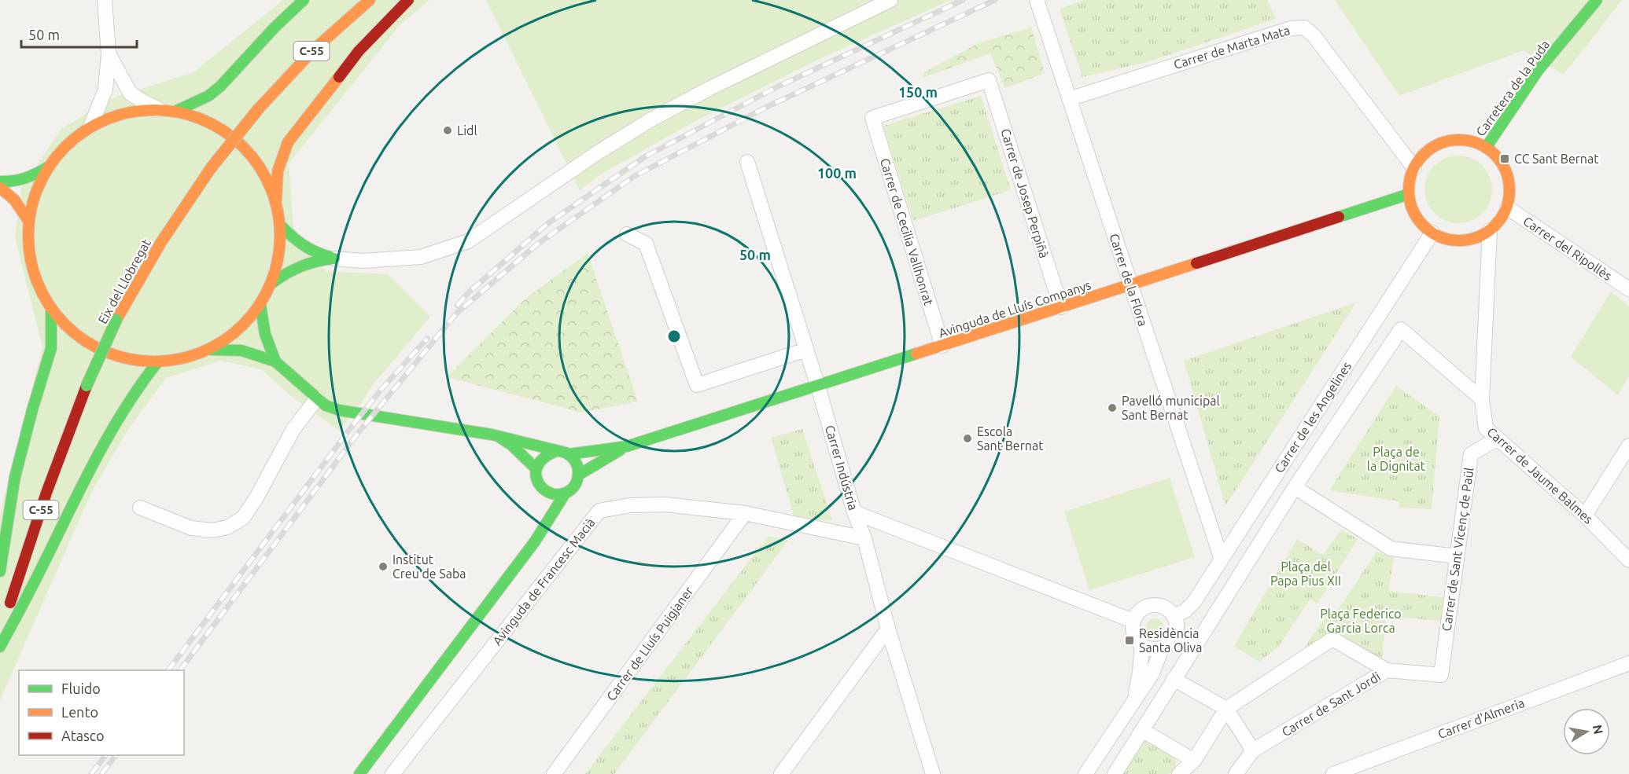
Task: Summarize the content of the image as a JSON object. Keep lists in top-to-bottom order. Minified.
{"streets":{"main road":["C-55","Carretera de la Puda","Eix del Llobregat","Avinguda de Lluís Companys"],"street":["Carrer de Marta Mata","Carrer de Josep Perpiñà","Carrer de Cecilia Vallhonrat","Carrer del Ripollès","Carrer de la Flora","Carrer de les Angelines","Carrer Indústria","Carrer de Jaume Balmes","Carrer de Sant Vicenç de Paül","Avinguda de Francesc Macià","Carrer de Lluís Puigjaner","Carrer de Sant Jordi","Carrer d'Almeria"]},"crossings":[["Carrer de Marta Mata","Carretera de la Puda"],["Carrer de Marta Mata","Carrer del Ripollès"],["Carrer de Marta Mata","Carrer de la Flora"],["Carrer de Marta Mata","Avinguda de Lluís Companys"],["Carrer de Marta Mata","Carrer de les Angelines"],["Carretera de la Puda","Carrer del Ripollès"],["Carretera de la Puda","Avinguda de Lluís Companys"],["Carretera de la Puda","Carrer de les Angelines"],["Carrer de Josep Perpiñà","Carrer de Cecilia Vallhonrat"],["Carrer de Josep Perpiñà","Avinguda de Lluís Companys"],["Carrer de Cecilia Vallhonrat","Avinguda de Lluís Companys"],["Carrer del Ripollès","Avinguda de Lluís Companys"],["Carrer del Ripollès","Carrer de les Angelines"],["Carrer de la Flora","Avinguda de Lluís Companys"],["Carrer de la Flora","Carrer de les Angelines"],["Avinguda de Lluís Companys","Carrer de les Angelines"],["Avinguda de Lluís Companys","Carrer Indústria"],["Carrer de les Angelines","Carrer de Jaume Balmes"],["Carrer Indústria","Avinguda de Francesc Macià"],["Carrer de Jaume Balmes","Carrer de Sant Vicenç de Paül"],["Carrer de Sant Vicenç de Paül","Carrer de Sant Jordi"],["Avinguda de Francesc Macià","Carrer de Lluís Puigjaner"]],"parks":["Plaça de la Dignitat","Plaça del Papa Pius XII","Plaça Federico Garcia Lorca"],"places":{"other":["Lidl","Pavelló municipal Sant Bernat","Escola Sant Bernat","Institut Creu de Saba"],"transit":["CC Sant Bernat","Residència Santa Oliva"]},"legend":["Fluido","Lento","Atasco"],"scale_bar":"50 m","north":"right","rings":["150 m","100 m","50 m"]}
